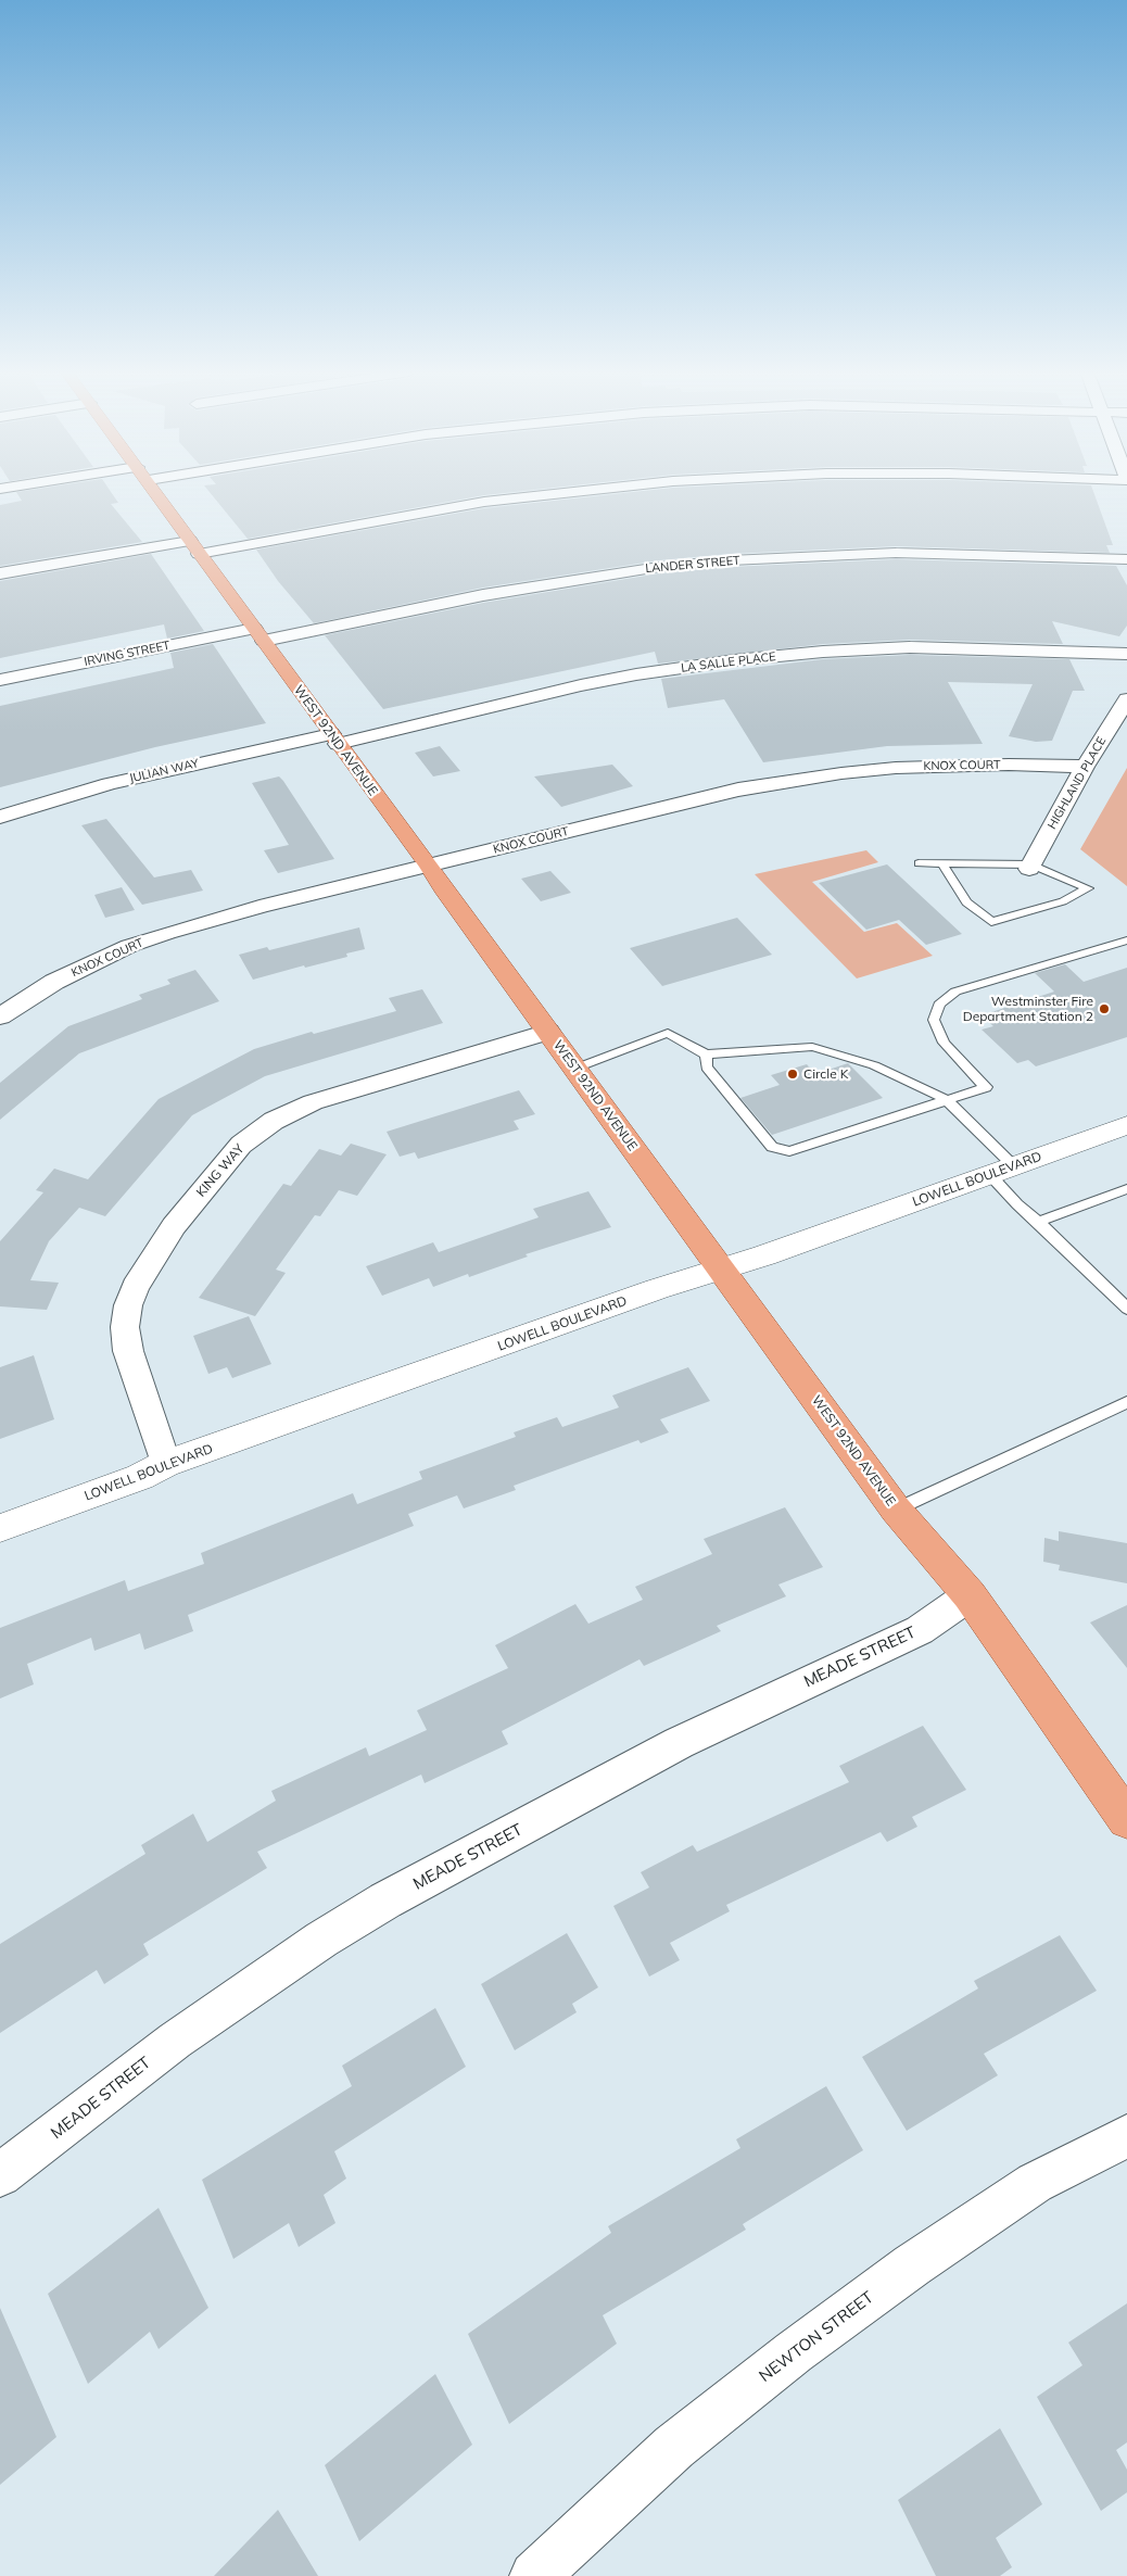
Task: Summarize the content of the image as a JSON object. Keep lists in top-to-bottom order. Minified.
{"streets":{"main road":["WEST 92ND AVENUE"],"street":["LANDER STREET","IRVING STREET","LA SALLE PLACE","KNOX COURT","JULIAN WAY","HIGHLAND PLACE","KING WAY","LOWELL BOULEVARD","MEADE STREET","NEWTON STREET"]},"crossings":[["LANDER STREET","IRVING STREET"],["LANDER STREET","WEST 92ND AVENUE"],["IRVING STREET","WEST 92ND AVENUE"],["LA SALLE PLACE","WEST 92ND AVENUE"],["LA SALLE PLACE","JULIAN WAY"],["WEST 92ND AVENUE","KNOX COURT"],["WEST 92ND AVENUE","JULIAN WAY"],["WEST 92ND AVENUE","KING WAY"],["WEST 92ND AVENUE","LOWELL BOULEVARD"],["WEST 92ND AVENUE","MEADE STREET"],["KNOX COURT","HIGHLAND PLACE"],["KING WAY","LOWELL BOULEVARD"]],"places":["Westminster Fire Department Station 2","Circle K"]}
